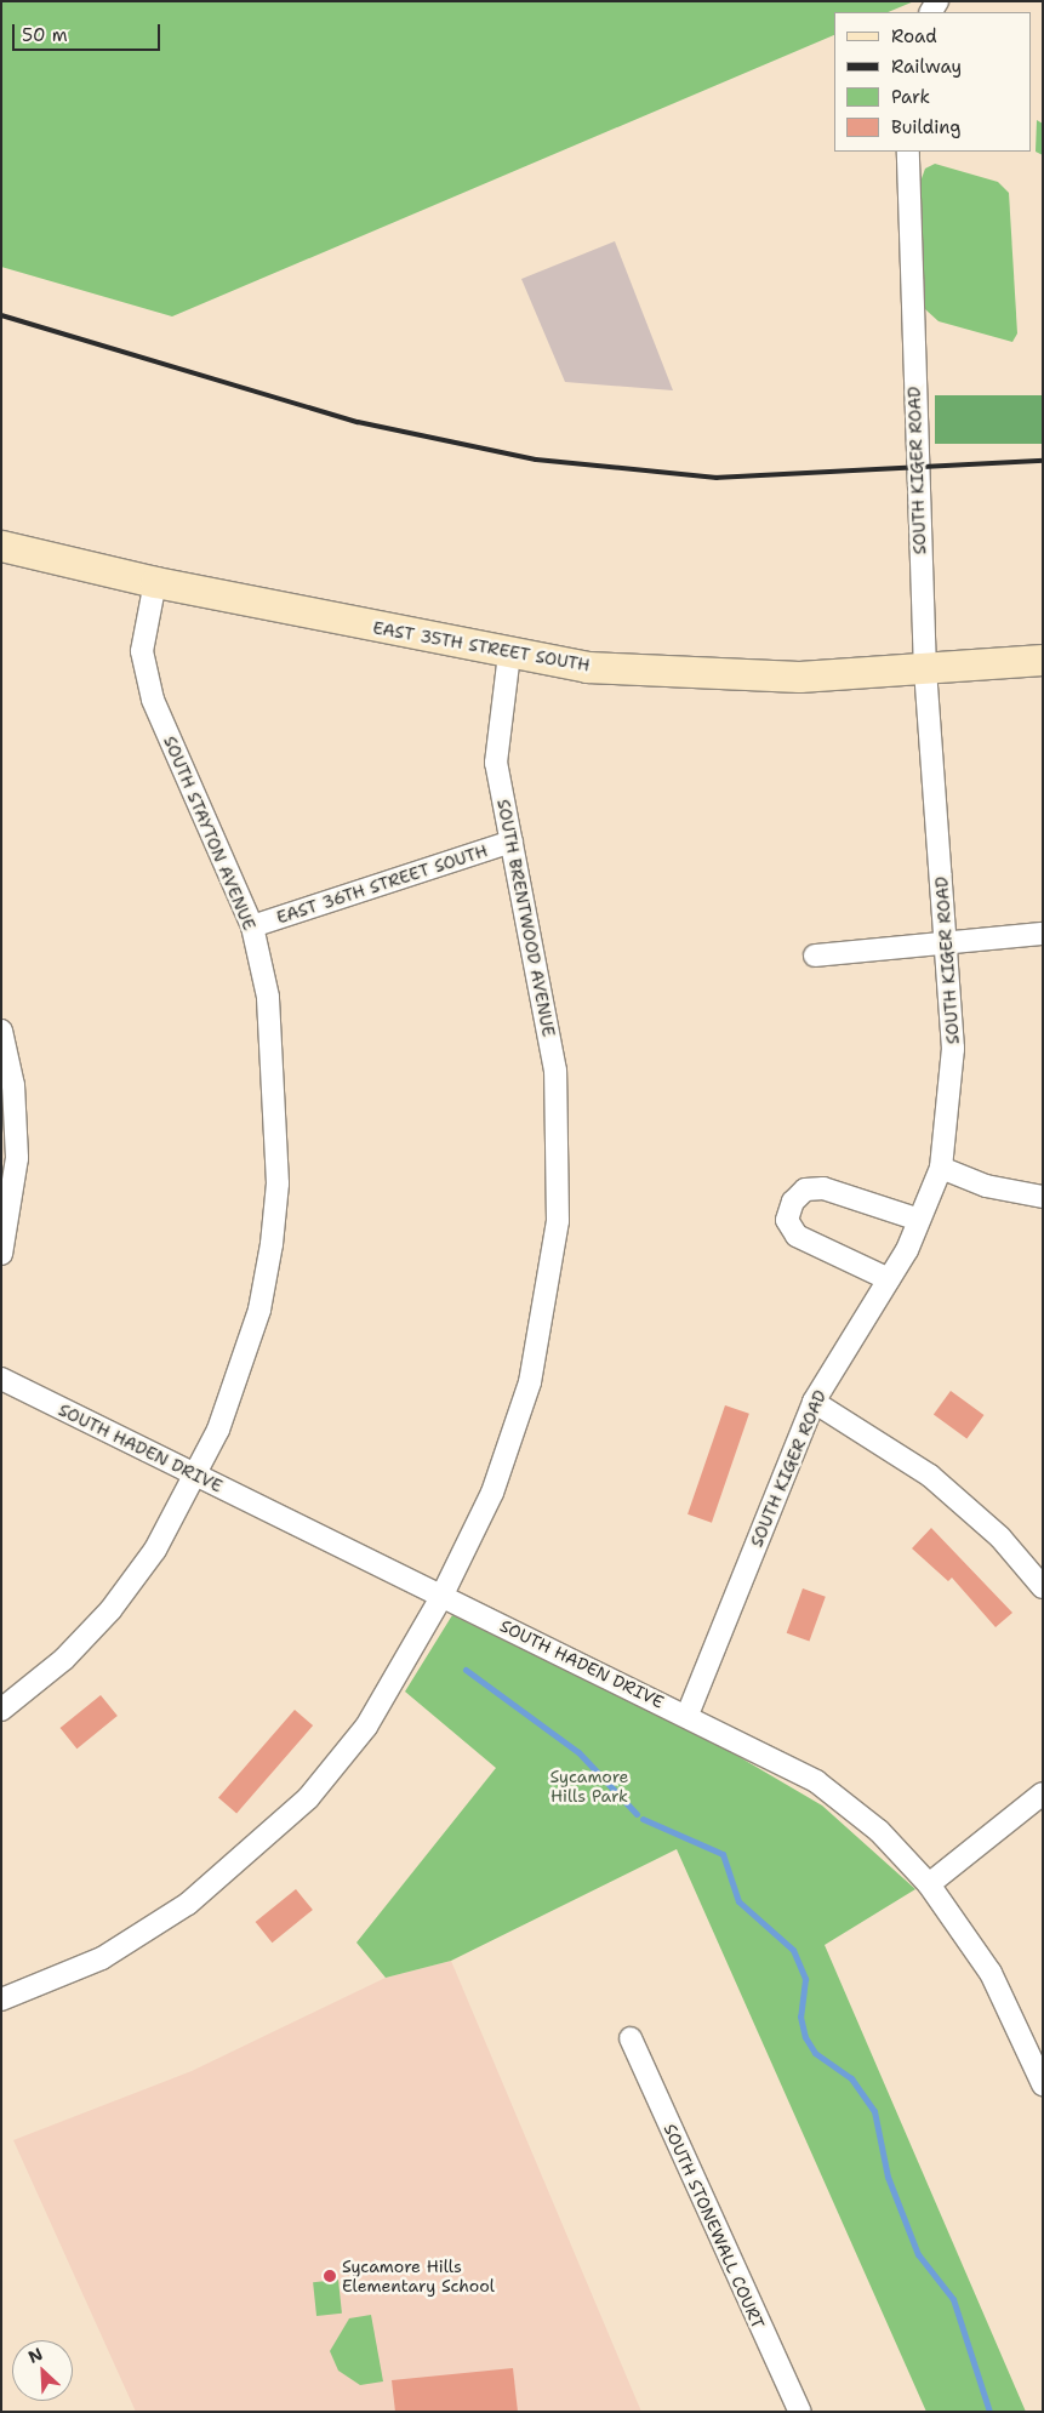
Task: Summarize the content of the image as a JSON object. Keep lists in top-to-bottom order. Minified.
{"streets":{"main road":["EAST 35TH STREET SOUTH"],"street":["SOUTH KIGER ROAD","SOUTH STAYTON AVENUE","EAST 36TH STREET SOUTH","SOUTH BRENTWOOD AVENUE","SOUTH HADEN DRIVE","SOUTH STONEWALL COURT"]},"crossings":[["SOUTH KIGER ROAD","EAST 35TH STREET SOUTH"],["SOUTH KIGER ROAD","SOUTH HADEN DRIVE"],["EAST 35TH STREET SOUTH","SOUTH STAYTON AVENUE"],["EAST 35TH STREET SOUTH","SOUTH BRENTWOOD AVENUE"],["SOUTH STAYTON AVENUE","EAST 36TH STREET SOUTH"],["SOUTH STAYTON AVENUE","SOUTH HADEN DRIVE"],["EAST 36TH STREET SOUTH","SOUTH BRENTWOOD AVENUE"],["SOUTH BRENTWOOD AVENUE","SOUTH HADEN DRIVE"]],"parks":["Sycamore Hills Park"],"places":["Sycamore Hills Elementary School"],"legend":["Road","Railway","Park","Building"],"scale_bar":"50 m","north":"top left"}
